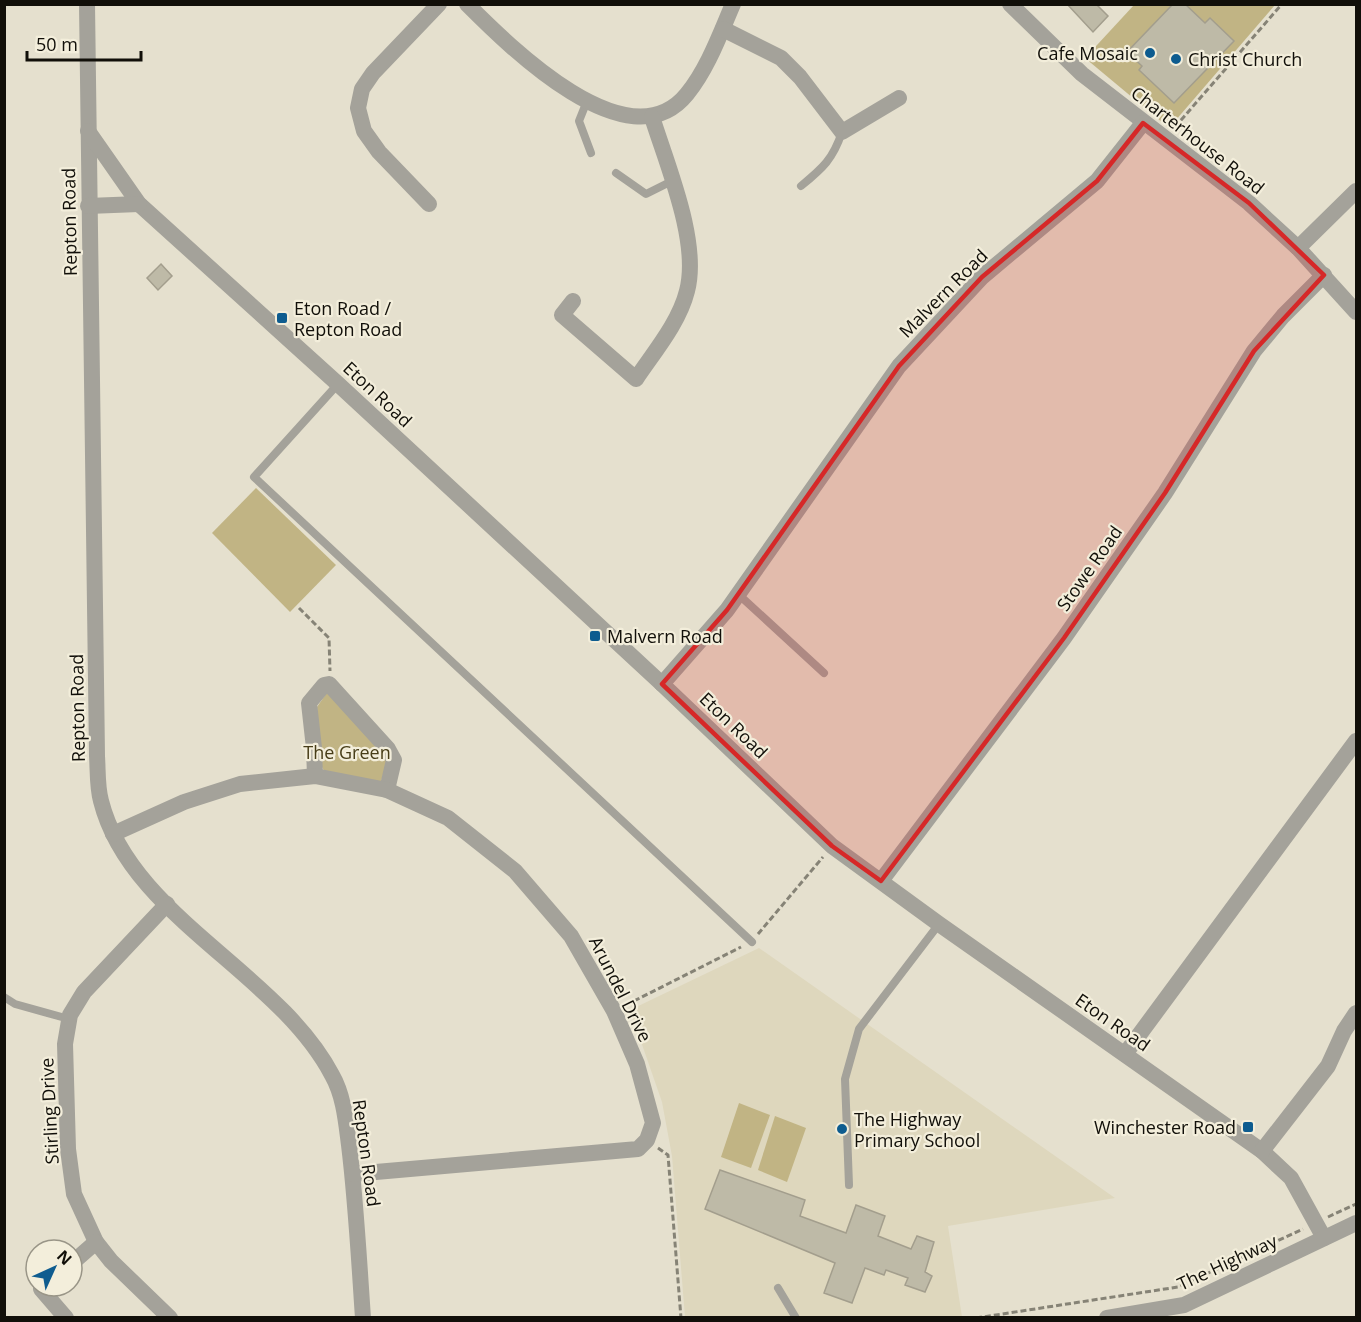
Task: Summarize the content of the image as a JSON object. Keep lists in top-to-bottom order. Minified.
{"streets":{"street":["Charterhouse Road","Repton Road","Malvern Road","Eton Road","Stowe Road","Arundel Drive","Stirling Drive","The Highway"]},"crossings":[["Charterhouse Road","Malvern Road"],["Charterhouse Road","Stowe Road"],["Repton Road","Eton Road"],["Repton Road","Arundel Drive"],["Repton Road","Stirling Drive"],["Malvern Road","Eton Road"],["Eton Road","Stowe Road"],["Eton Road","The Highway"]],"parks":["The Green"],"places":{"other":["Cafe Mosaic","Christ Church","The Highway Primary School"],"transit":["Eton Road / Repton Road","Malvern Road","Winchester Road"]},"scale_bar":"50 m","north":"top right"}
